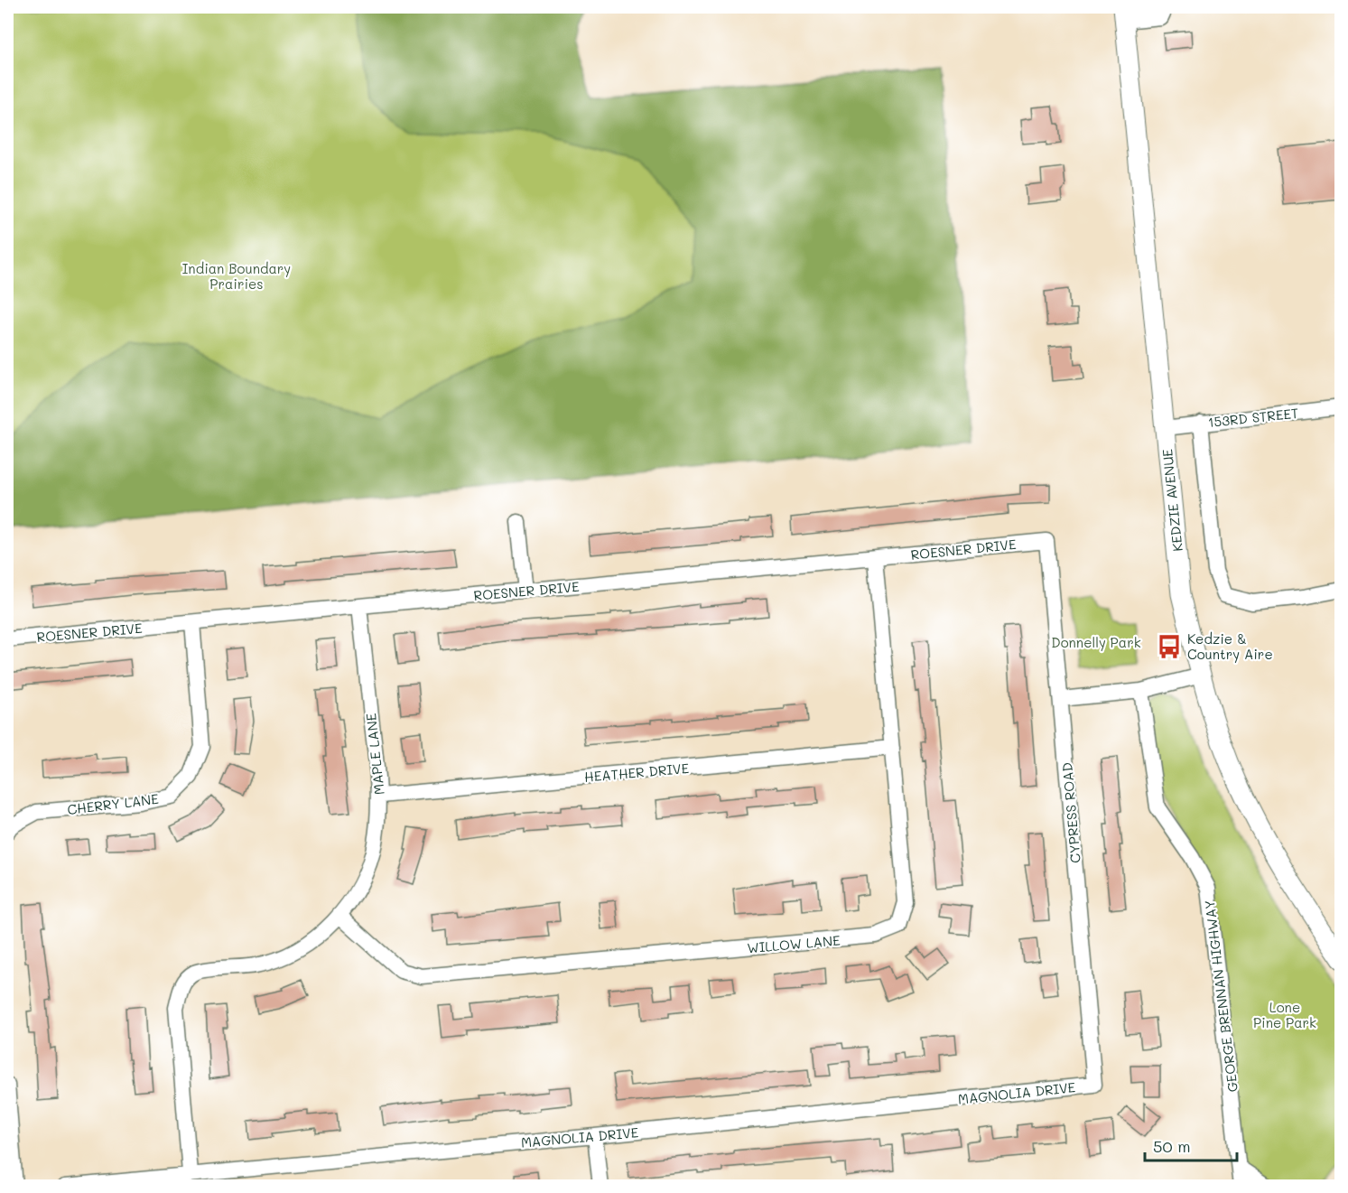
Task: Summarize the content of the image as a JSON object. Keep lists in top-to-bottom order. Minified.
{"streets":{"main road":["KEDZIE AVENUE"],"street":["153RD STREET","ROESNER DRIVE","MAPLE LANE","HEATHER DRIVE","CHERRY LANE","CYPRESS ROAD","WILLOW LANE","GEORGE BRENNAN HIGHWAY","MAGNOLIA DRIVE"]},"crossings":[["153RD STREET","KEDZIE AVENUE"],["ROESNER DRIVE","MAPLE LANE"],["ROESNER DRIVE","CHERRY LANE"],["ROESNER DRIVE","CYPRESS ROAD"],["ROESNER DRIVE","WILLOW LANE"],["MAPLE LANE","HEATHER DRIVE"],["MAPLE LANE","WILLOW LANE"],["MAPLE LANE","MAGNOLIA DRIVE"],["HEATHER DRIVE","WILLOW LANE"],["CYPRESS ROAD","MAGNOLIA DRIVE"]],"parks":["Indian Boundary Prairies","Donnelly Park","Lone Pine Park"],"places":{"bus stop":["Kedzie & Country Aire"]},"scale_bar":"50 m"}
